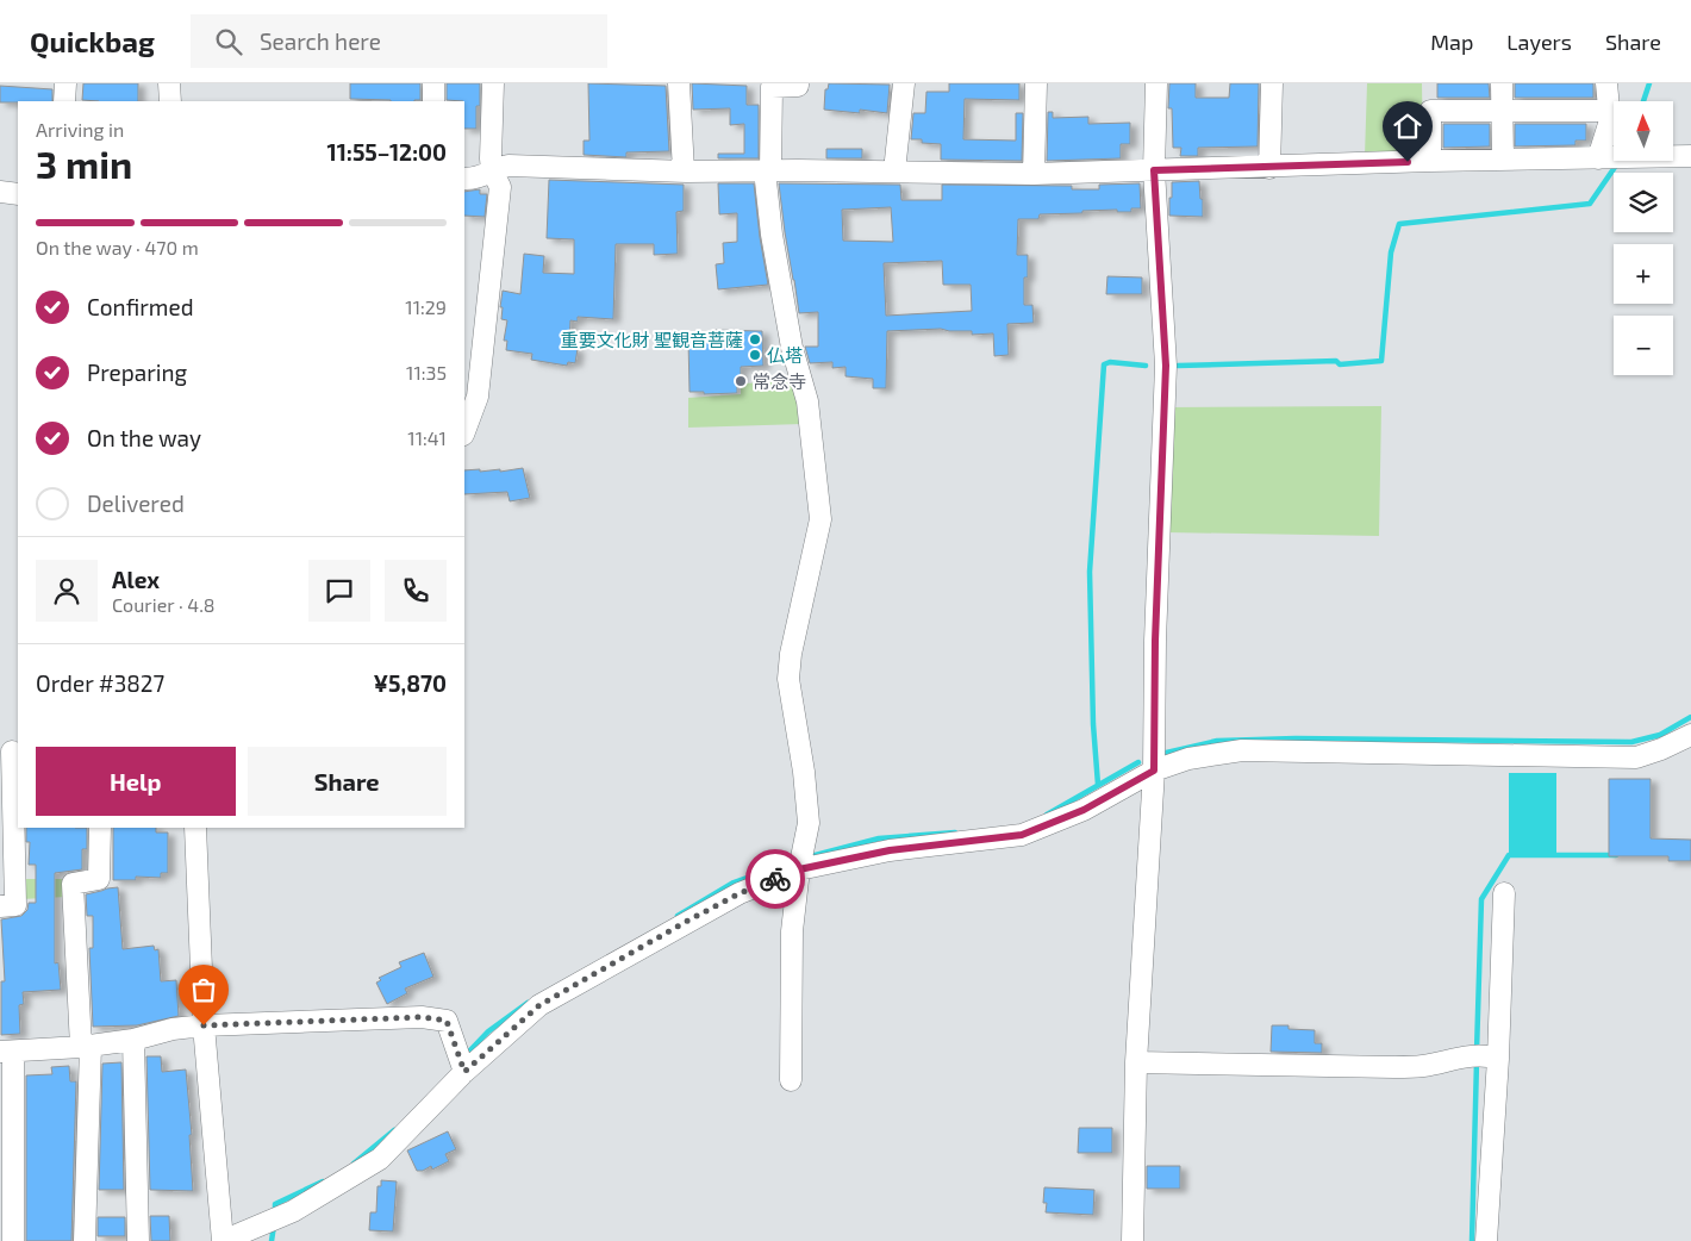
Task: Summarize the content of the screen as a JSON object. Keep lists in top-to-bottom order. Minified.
{"places":["重要文化財 聖観音菩薩","仏塔","常念寺"],"north":"top","page":{"header":"Quickbag","search":"Search here","nav":["Map","Layers","Share"],"map_buttons":["+","−"],"heading":["3 min","Arriving in","11:55–12:00"],"panel":["Alex","Courier · 4.8","Order #3827","¥5,870"],"bar":"On the way · 470 m","list":[["Confirmed","11:29"],["Preparing","11:35"],["On the way","11:41"],"Delivered"],"buttons":["Help","Share"]}}
